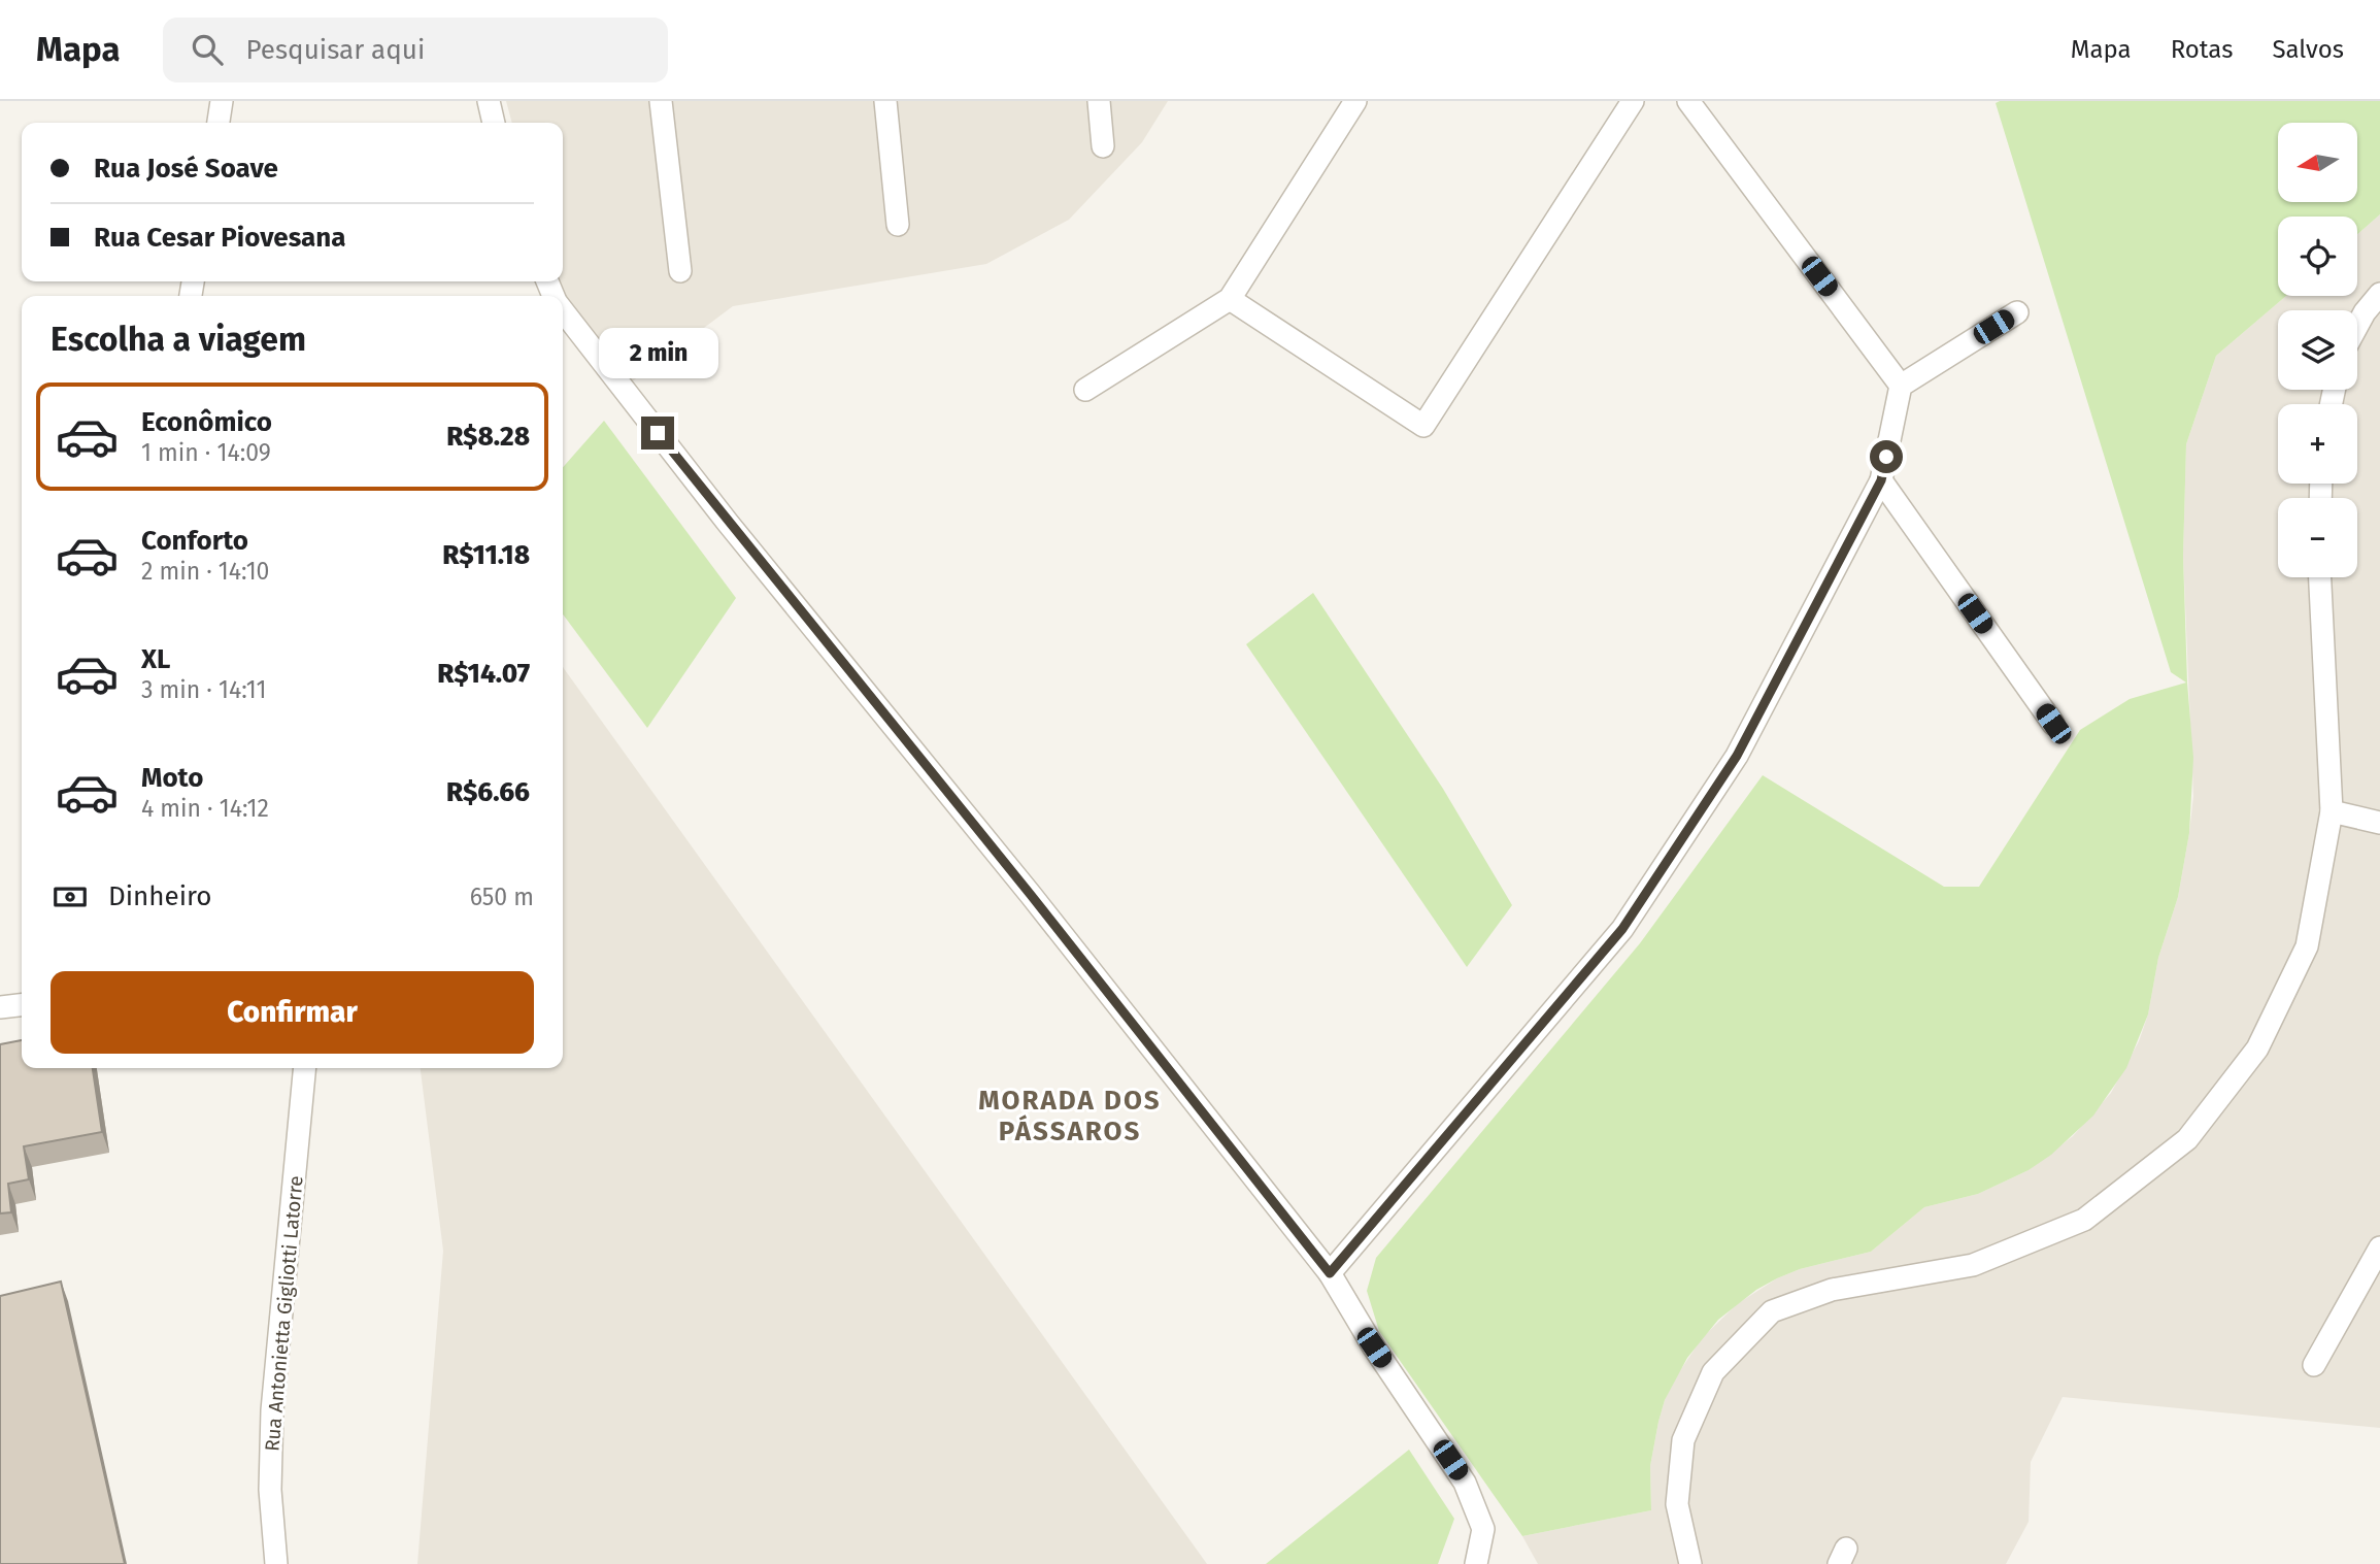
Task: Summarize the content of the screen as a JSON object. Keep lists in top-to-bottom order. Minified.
{"streets":{"street":["Rua Antonietta Gigliotti Latorre"]},"districts":["MORADA DOS PÁSSAROS"],"north":"left","page":{"header":"Mapa","search":"Pesquisar aqui","nav":["Mapa","Rotas","Salvos"],"map_buttons":["+","−"],"banner":["Rua José Soave","Rua Cesar Piovesana"],"heading":"Escolha a viagem","bubble":"2 min","list":[{"name":"Econômico","note":"1 min · 14:09","value":"R$8.28"},{"name":"Conforto","note":"2 min · 14:10","value":"R$11.18"},{"name":"XL","note":"3 min · 14:11","value":"R$14.07"},{"name":"Moto","note":"4 min · 14:12","value":"R$6.66"}],"pay":["Dinheiro","650 m"],"buttons":"Confirmar"}}
